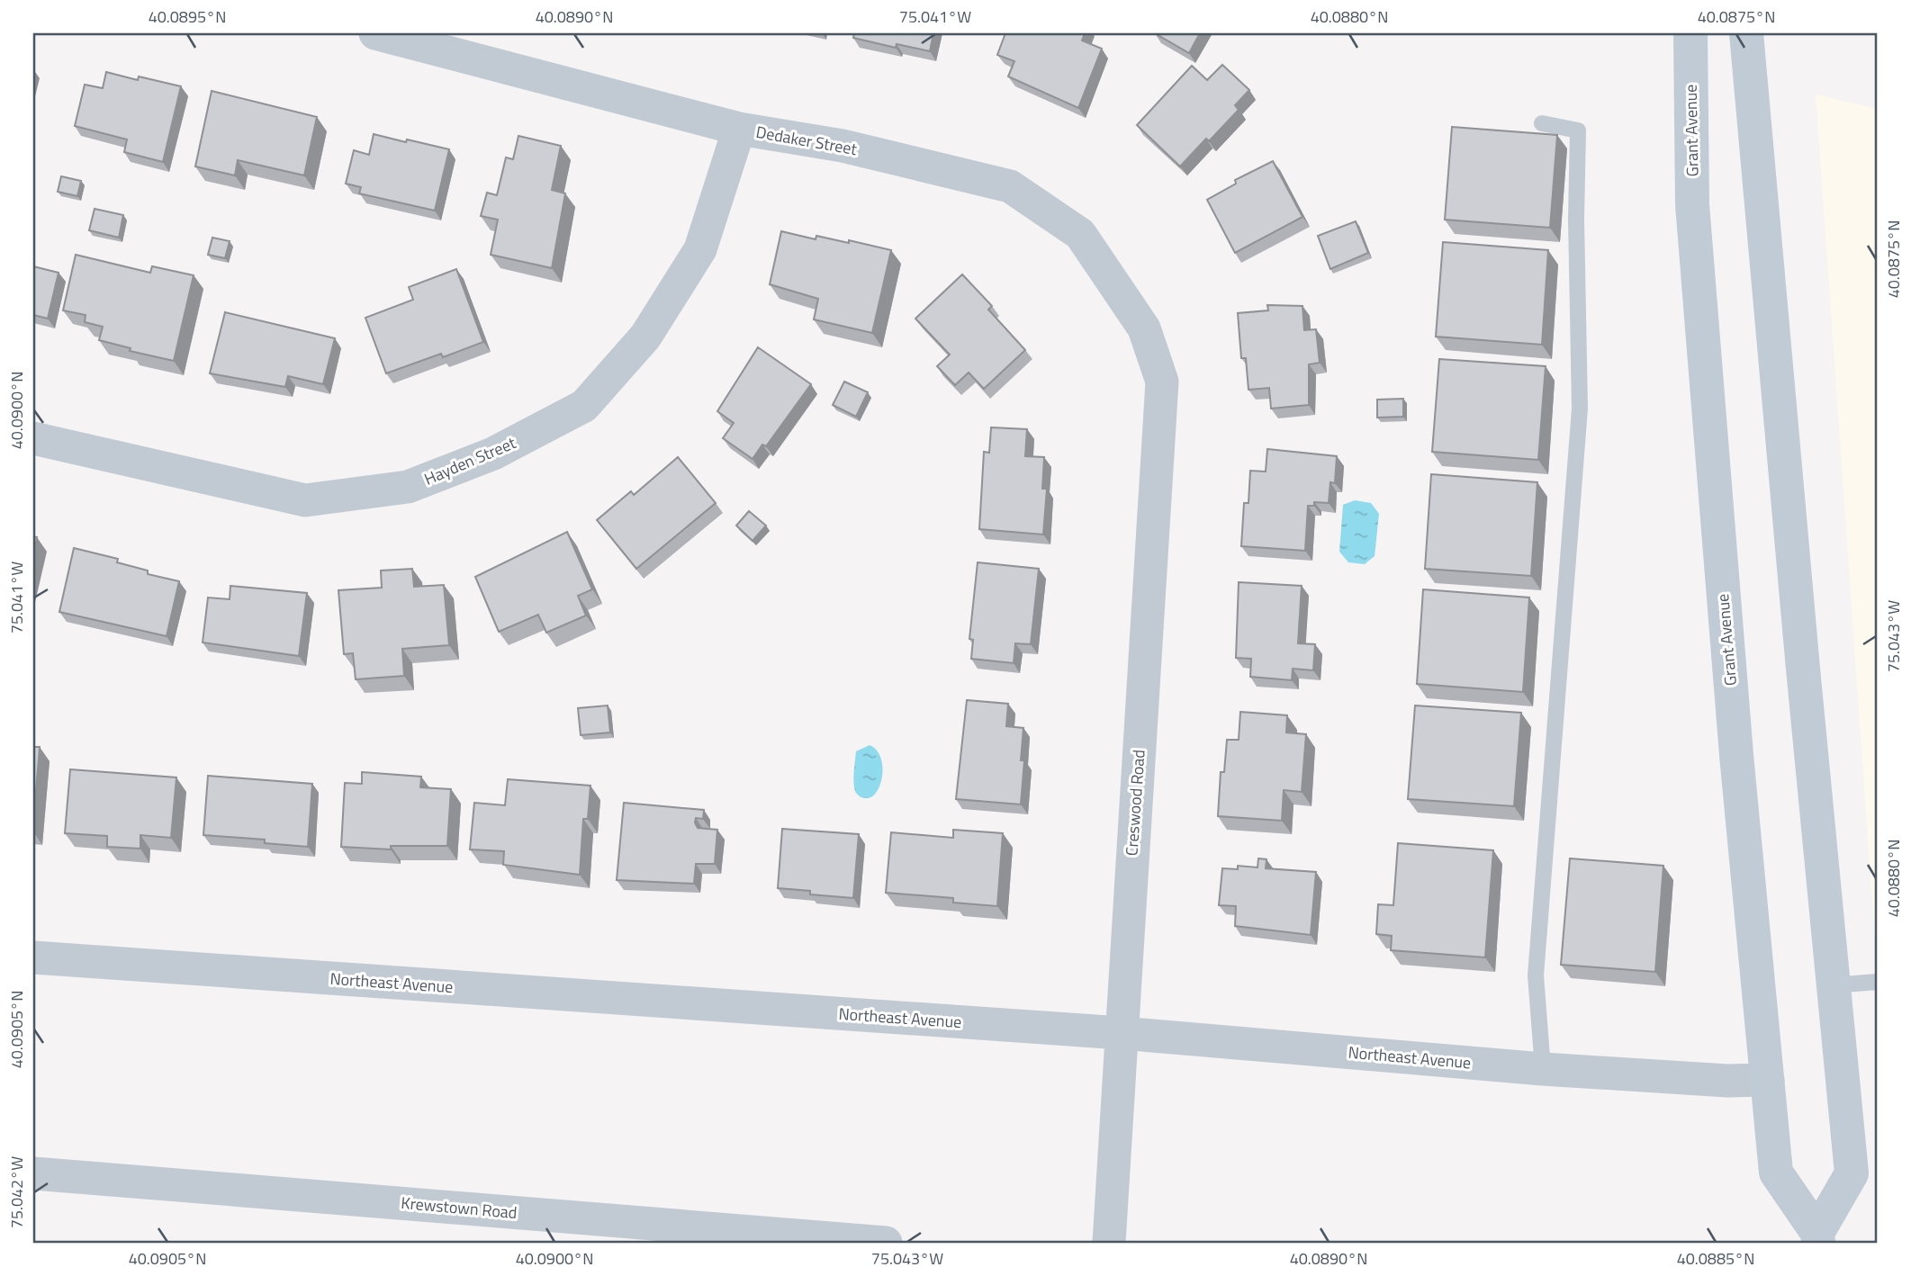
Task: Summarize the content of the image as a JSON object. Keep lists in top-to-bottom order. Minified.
{"streets":{"main road":["Grant Avenue"],"street":["Dedaker Street","Hayden Street","Creswood Road","Northeast Avenue","Krewstown Road"]},"crossings":[["Grant Avenue","Northeast Avenue"],["Dedaker Street","Hayden Street"],["Dedaker Street","Creswood Road"],["Creswood Road","Northeast Avenue"]],"coordinates":["40.0895°N","40.0890°N","75.041°W","40.0880°N","40.0875°N","40.0900°N","75.043°W","40.0905°N","75.042°W","40.0885°N"]}
